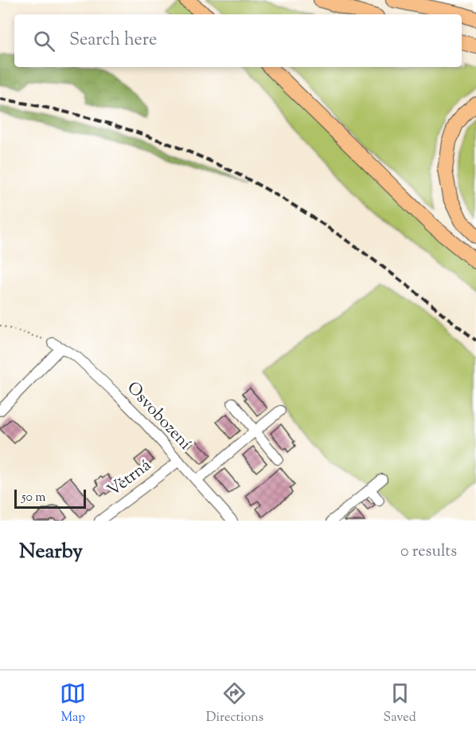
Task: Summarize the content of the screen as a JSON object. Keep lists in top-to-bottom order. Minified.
{"streets":{"street":["Osvobození","Větrná"]},"crossings":[["Osvobození","Větrná"]],"scale_bar":"50 m","page":{"search":"Search here","scale":"50 m","heading":["Nearby","0 results"],"nav":["Map","Directions","Saved"]}}
